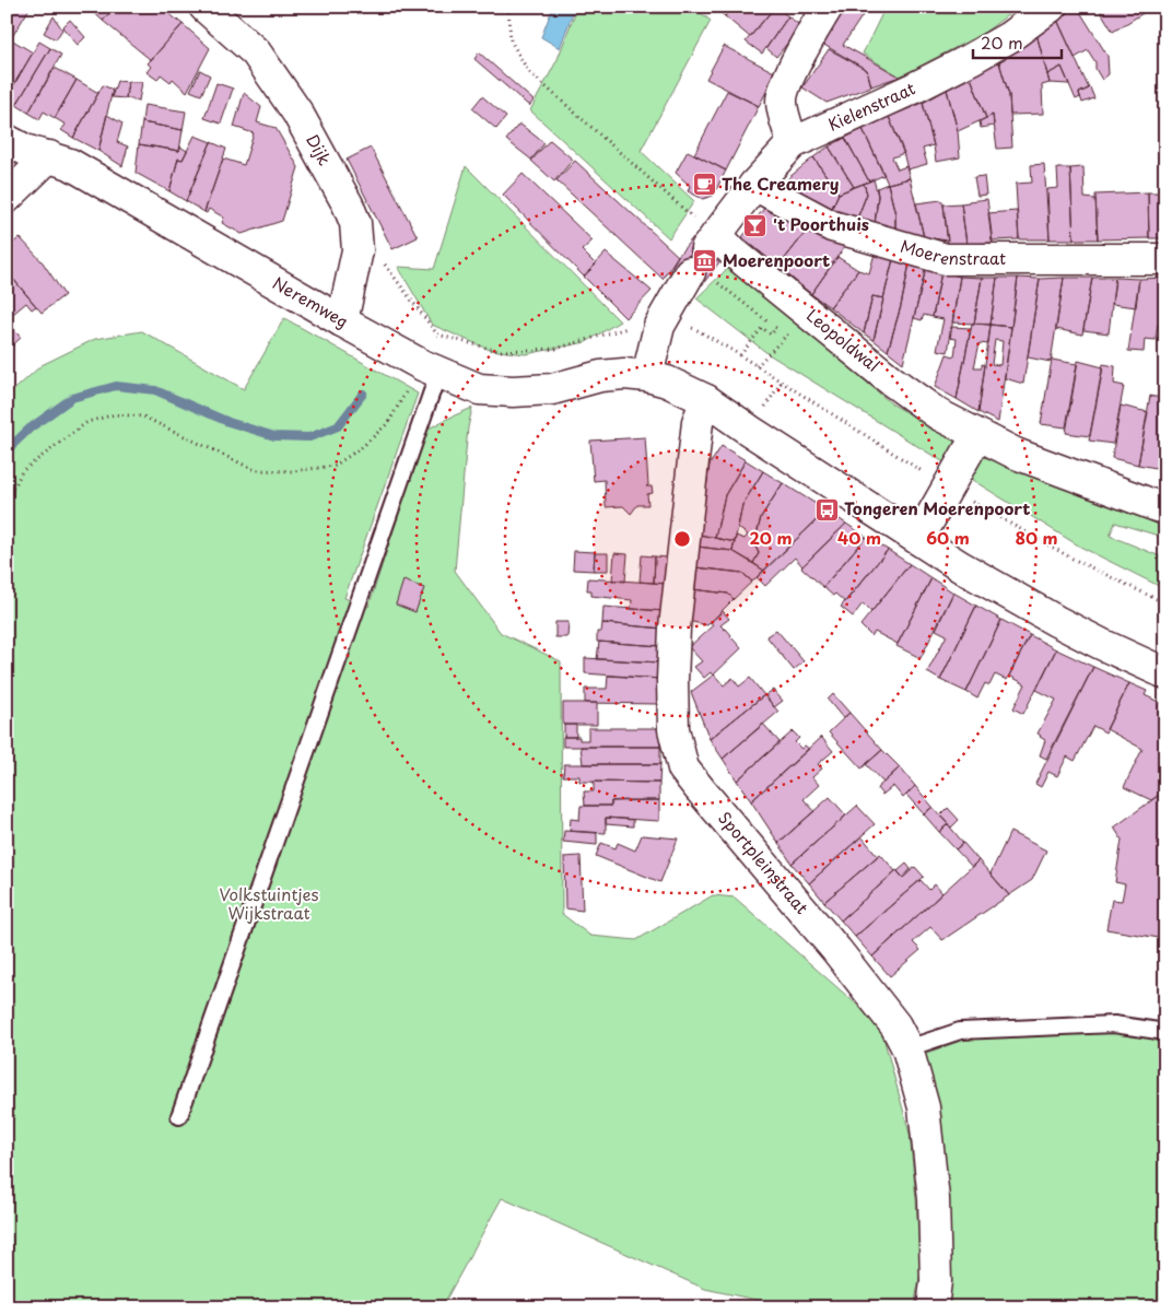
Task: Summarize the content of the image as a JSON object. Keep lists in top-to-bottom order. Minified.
{"streets":{"street":["Kielenstraat","Dijk","Moerenstraat","Neremweg","Leopoldwal","Sportpleinstraat"]},"crossings":[["Kielenstraat","Moerenstraat"],["Kielenstraat","Leopoldwal"],["Dijk","Neremweg"]],"parks":["Volkstuintjes Wijkstraat"],"places":{"cafe":["The Creamery"],"bar":["'t Poorthuis"],"museum":["Moerenpoort"],"bus stop":["Tongeren Moerenpoort"]},"scale_bar":"20 m","rings":["20 m","40 m","60 m","80 m"]}
